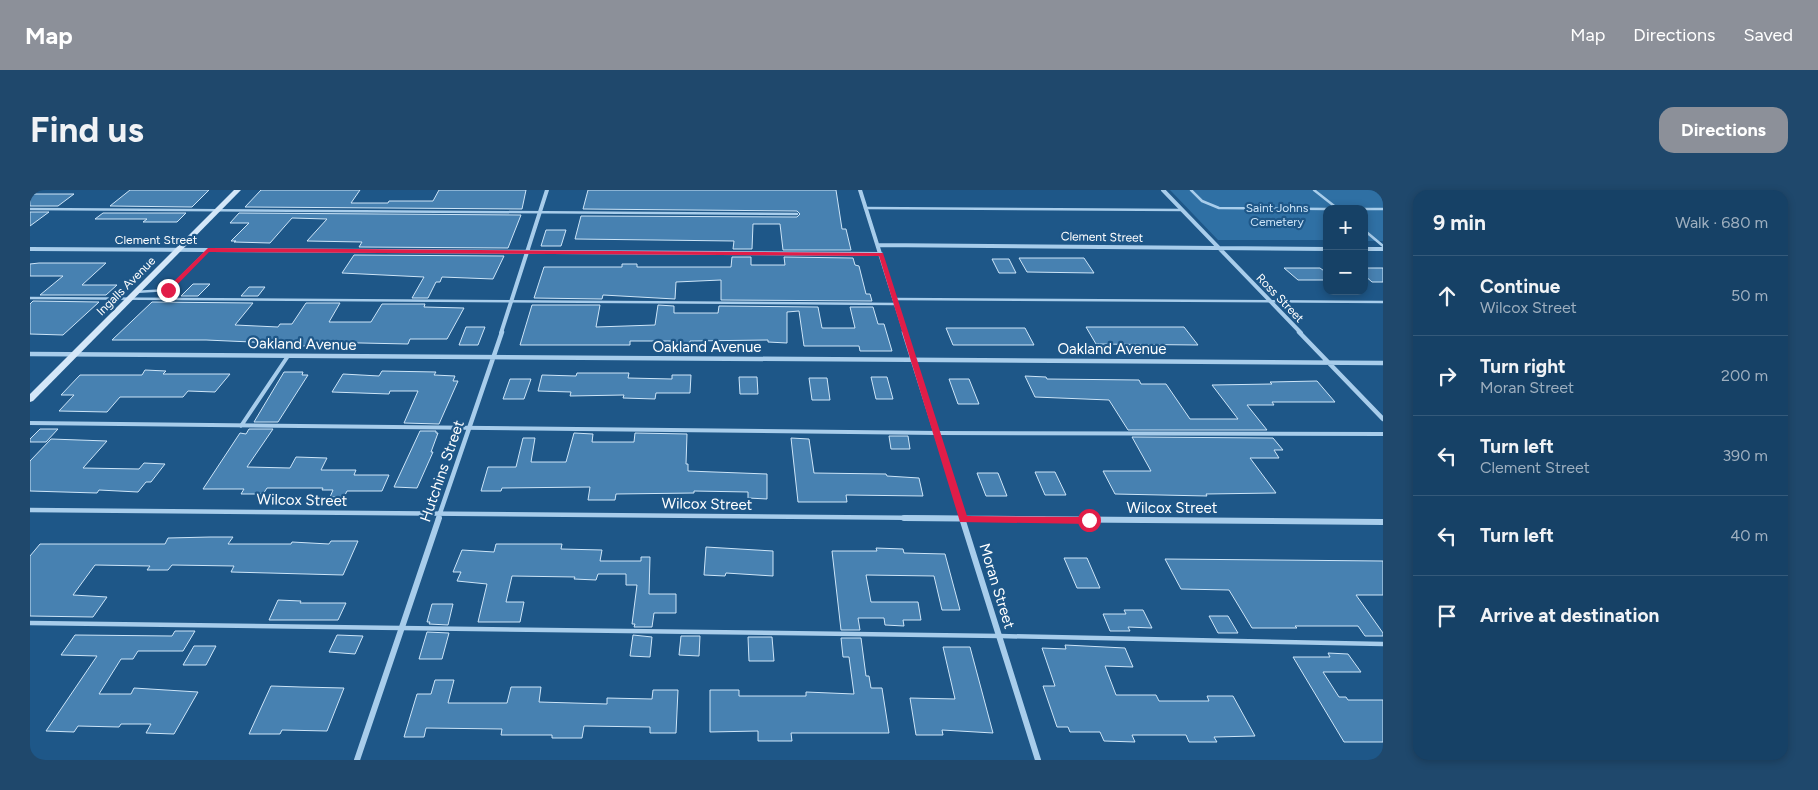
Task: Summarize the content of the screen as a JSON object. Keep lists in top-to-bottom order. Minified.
{"streets":{"street":["Clement Street","Ingalls Avenue","Ross Street","Oakland Avenue","Hutchins Street","Wilcox Street","Moran Street"]},"crossings":[["Clement Street","Ingalls Avenue"],["Clement Street","Ross Street"],["Clement Street","Hutchins Street"],["Clement Street","Moran Street"],["Ingalls Avenue","Oakland Avenue"],["Ross Street","Oakland Avenue"],["Oakland Avenue","Hutchins Street"],["Oakland Avenue","Moran Street"],["Hutchins Street","Wilcox Street"],["Wilcox Street","Moran Street"]],"parks":["Saint Johns Cemetery"],"page":{"header":"Map","nav":["Map","Directions","Saved"],"buttons":"Directions","title":"Find us","heading":["9 min","Walk · 680 m"],"map_buttons":["+","−"],"list":[["Continue","Wilcox Street","50 m"],["Turn right","Moran Street","200 m"],["Turn left","Clement Street","390 m"],["Turn left","40 m"],"Arrive at destination"]}}
